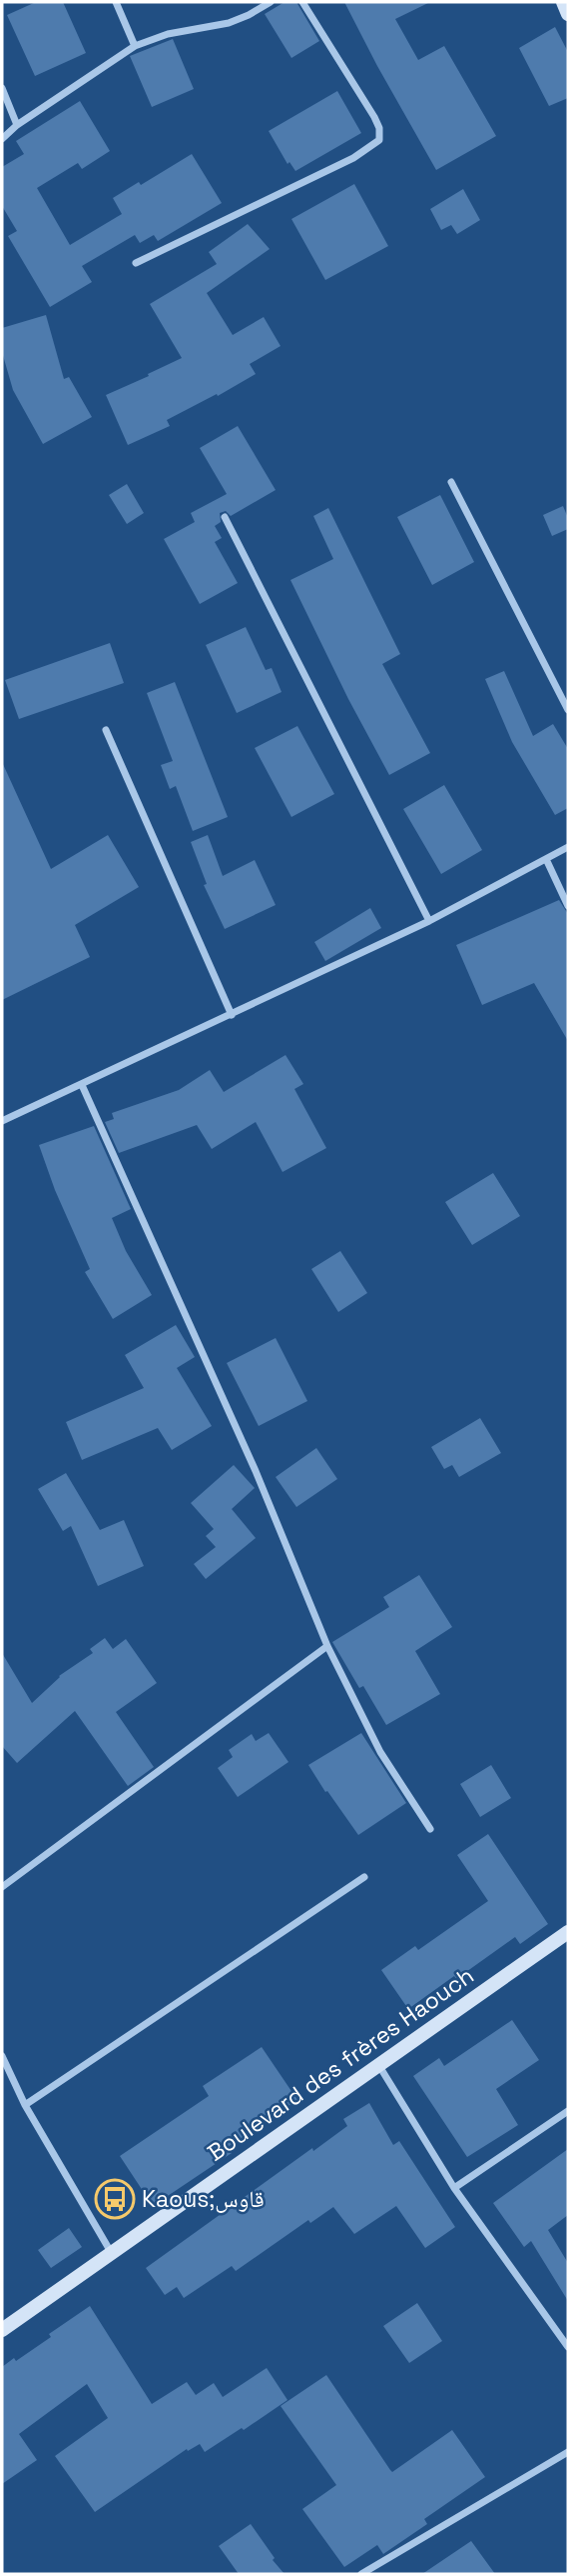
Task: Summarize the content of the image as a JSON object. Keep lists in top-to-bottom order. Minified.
{"streets":{"street":["Boulevard des frères Haouch"]},"places":{"bus stop":["Kaous;قاوس"]}}
